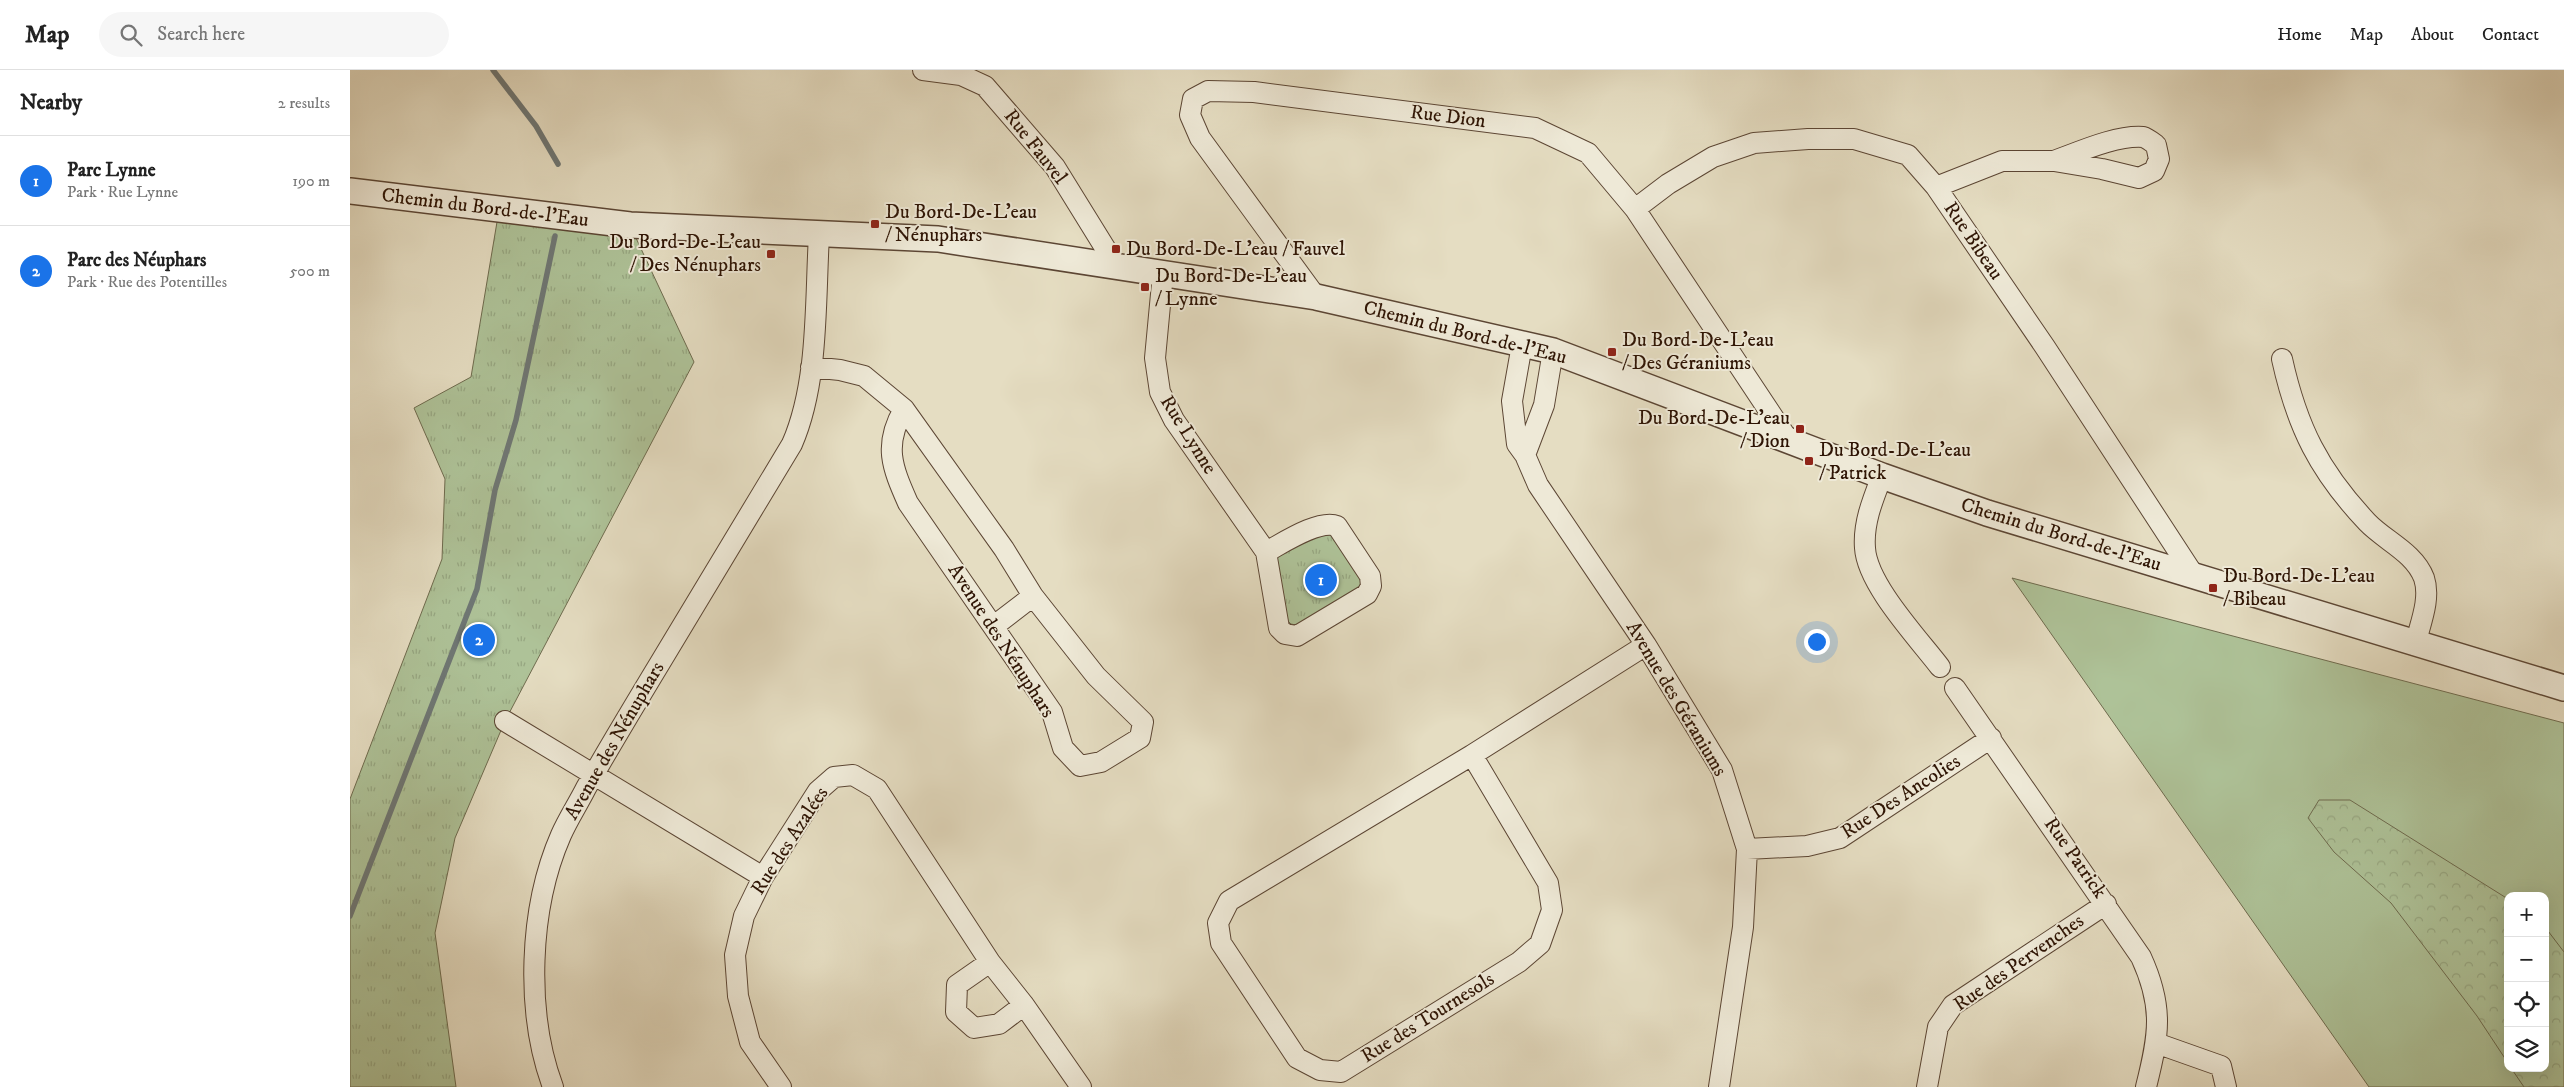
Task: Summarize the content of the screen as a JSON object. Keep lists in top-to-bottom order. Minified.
{"streets":{"street":["Rue Dion","Rue Fauvel","Chemin du Bord-de-l'Eau","Rue Bibeau","Rue Lynne","Avenue des Nénuphars","Avenue des Géraniums","Rue Des Ancolies","Rue des Azalées","Rue Patrick","Rue des Pervenches","Rue des Tournesols"]},"crossings":[["Rue Dion","Chemin du Bord-de-l'Eau"],["Rue Dion","Rue Bibeau"],["Rue Fauvel","Chemin du Bord-de-l'Eau"],["Chemin du Bord-de-l'Eau","Rue Bibeau"],["Chemin du Bord-de-l'Eau","Rue Lynne"],["Chemin du Bord-de-l'Eau","Avenue des Nénuphars"],["Chemin du Bord-de-l'Eau","Avenue des Géraniums"],["Avenue des Géraniums","Rue Des Ancolies"],["Avenue des Géraniums","Rue des Tournesols"],["Rue Des Ancolies","Rue Patrick"],["Rue Patrick","Rue des Pervenches"]],"places":{"transit":["Du Bord-De-L'eau / Nénuphars","Du Bord-De-L'eau / Fauvel","Du Bord-De-L'eau / Des Nénuphars","Du Bord-De-L'eau / Lynne","Du Bord-De-L'eau / Des Géraniums","Du Bord-De-L'eau / Dion","Du Bord-De-L'eau / Patrick","Du Bord-De-L'eau / Bibeau"]},"page":{"header":"Map","search":"Search here","nav":["Home","Map","About","Contact"],"heading":["Nearby","2 results"],"list":[{"mark":"1","name":"Parc Lynne","note":"Park · Rue Lynne","value":"190 m"},{"mark":"2","name":"Parc des Néuphars","note":"Park · Rue des Potentilles","value":"500 m"}],"pins":["1","2"],"map_buttons":["+","−"]}}
